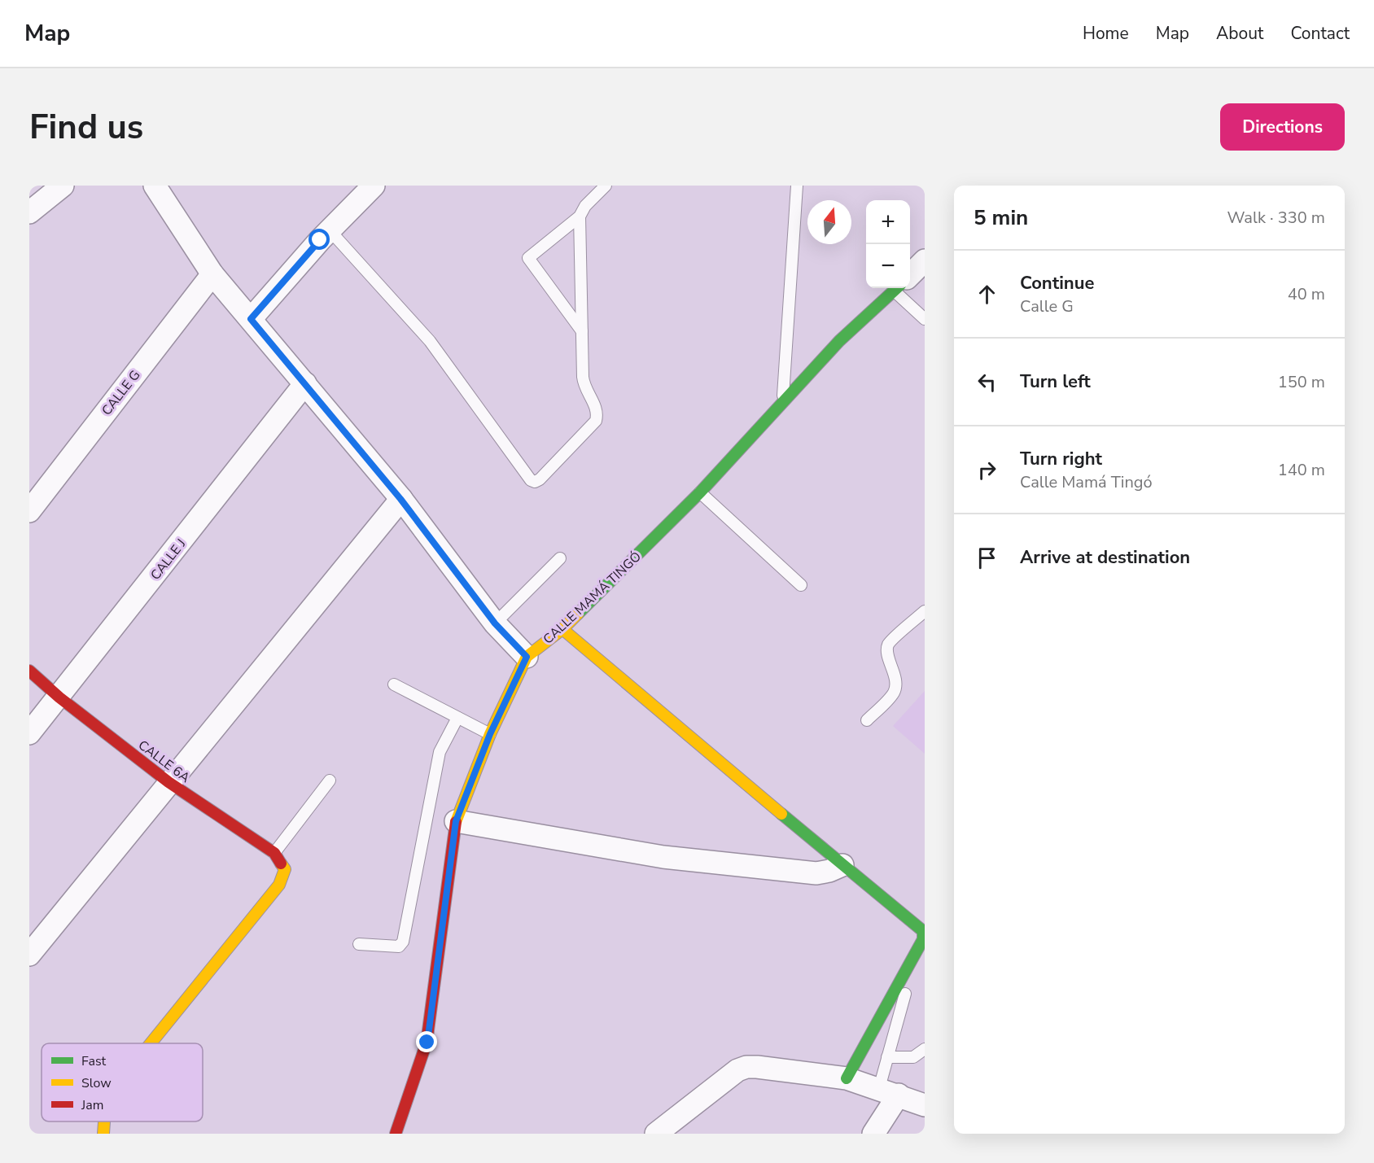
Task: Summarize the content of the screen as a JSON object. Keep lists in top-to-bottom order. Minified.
{"streets":{"street":["CALLE G","CALLE J","CALLE MAMÁ TINGÓ","CALLE 6A"]},"crossings":[["CALLE J","CALLE 6A"]],"legend":["Fast","Slow","Jam"],"north":"top","page":{"header":"Map","nav":["Home","Map","About","Contact"],"buttons":"Directions","title":"Find us","heading":["5 min","Walk · 330 m"],"map_buttons":["+","−"],"list":[["Continue","Calle G","40 m"],["Turn left","150 m"],["Turn right","Calle Mamá Tingó","140 m"],"Arrive at destination"]}}
